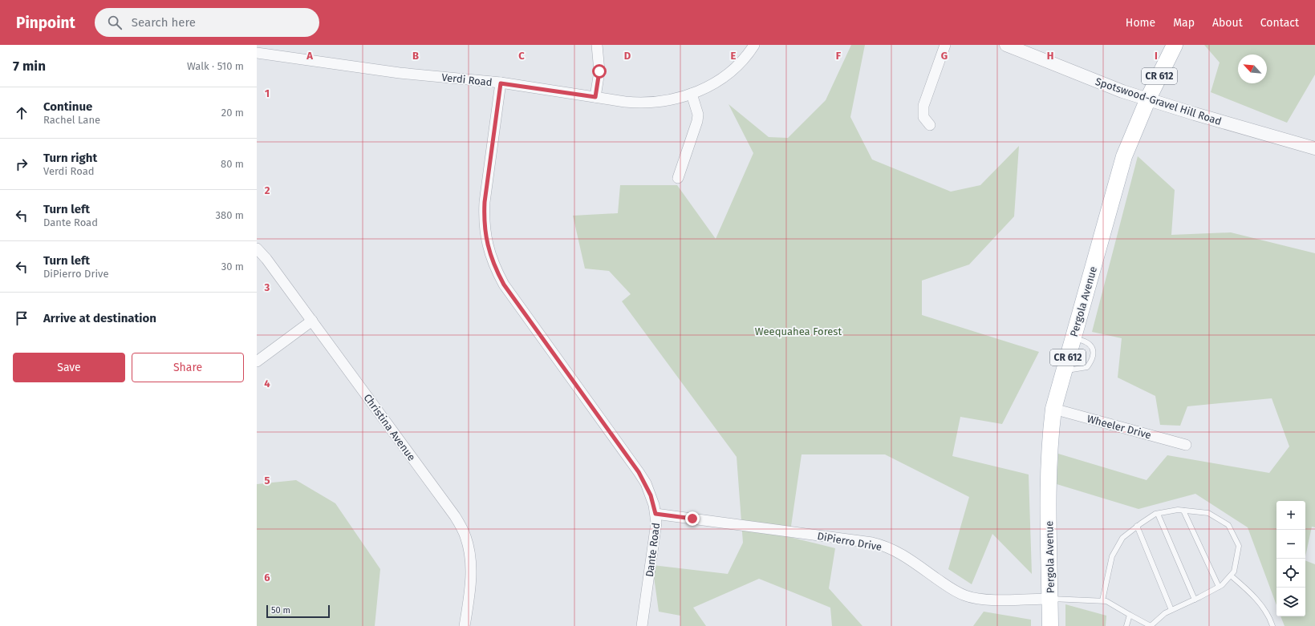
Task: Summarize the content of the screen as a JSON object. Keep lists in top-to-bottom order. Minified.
{"streets":{"main road":["CR 612","Pergola Avenue"],"street":["Verdi Road","Spotswood-Gravel Hill Road","Wheeler Drive","Christina Avenue","DiPierro Drive","Dante Road"]},"crossings":[["CR 612","Spotswood-Gravel Hill Road"],["CR 612","Pergola Avenue"],["Verdi Road","Dante Road"],["Spotswood-Gravel Hill Road","Pergola Avenue"],["Pergola Avenue","Wheeler Drive"],["Pergola Avenue","DiPierro Drive"],["DiPierro Drive","Dante Road"]],"parks":["Weequahea Forest"],"scale_bar":"50 m","north":"top left","page":{"header":"Pinpoint","search":"Search here","nav":["Home","Map","About","Contact"],"heading":["7 min","Walk · 510 m"],"list":[["Continue","Rachel Lane","20 m"],["Turn right","Verdi Road","80 m"],["Turn left","Dante Road","380 m"],["Turn left","DiPierro Drive","30 m"],"Arrive at destination"],"buttons":["Save","Share"],"map_buttons":["+","−"],"scale":"50 m"},"grid":{"columns":["A","B","C","D","E","F","G","H","I"],"rows":["1","2","3","4","5","6"]}}
